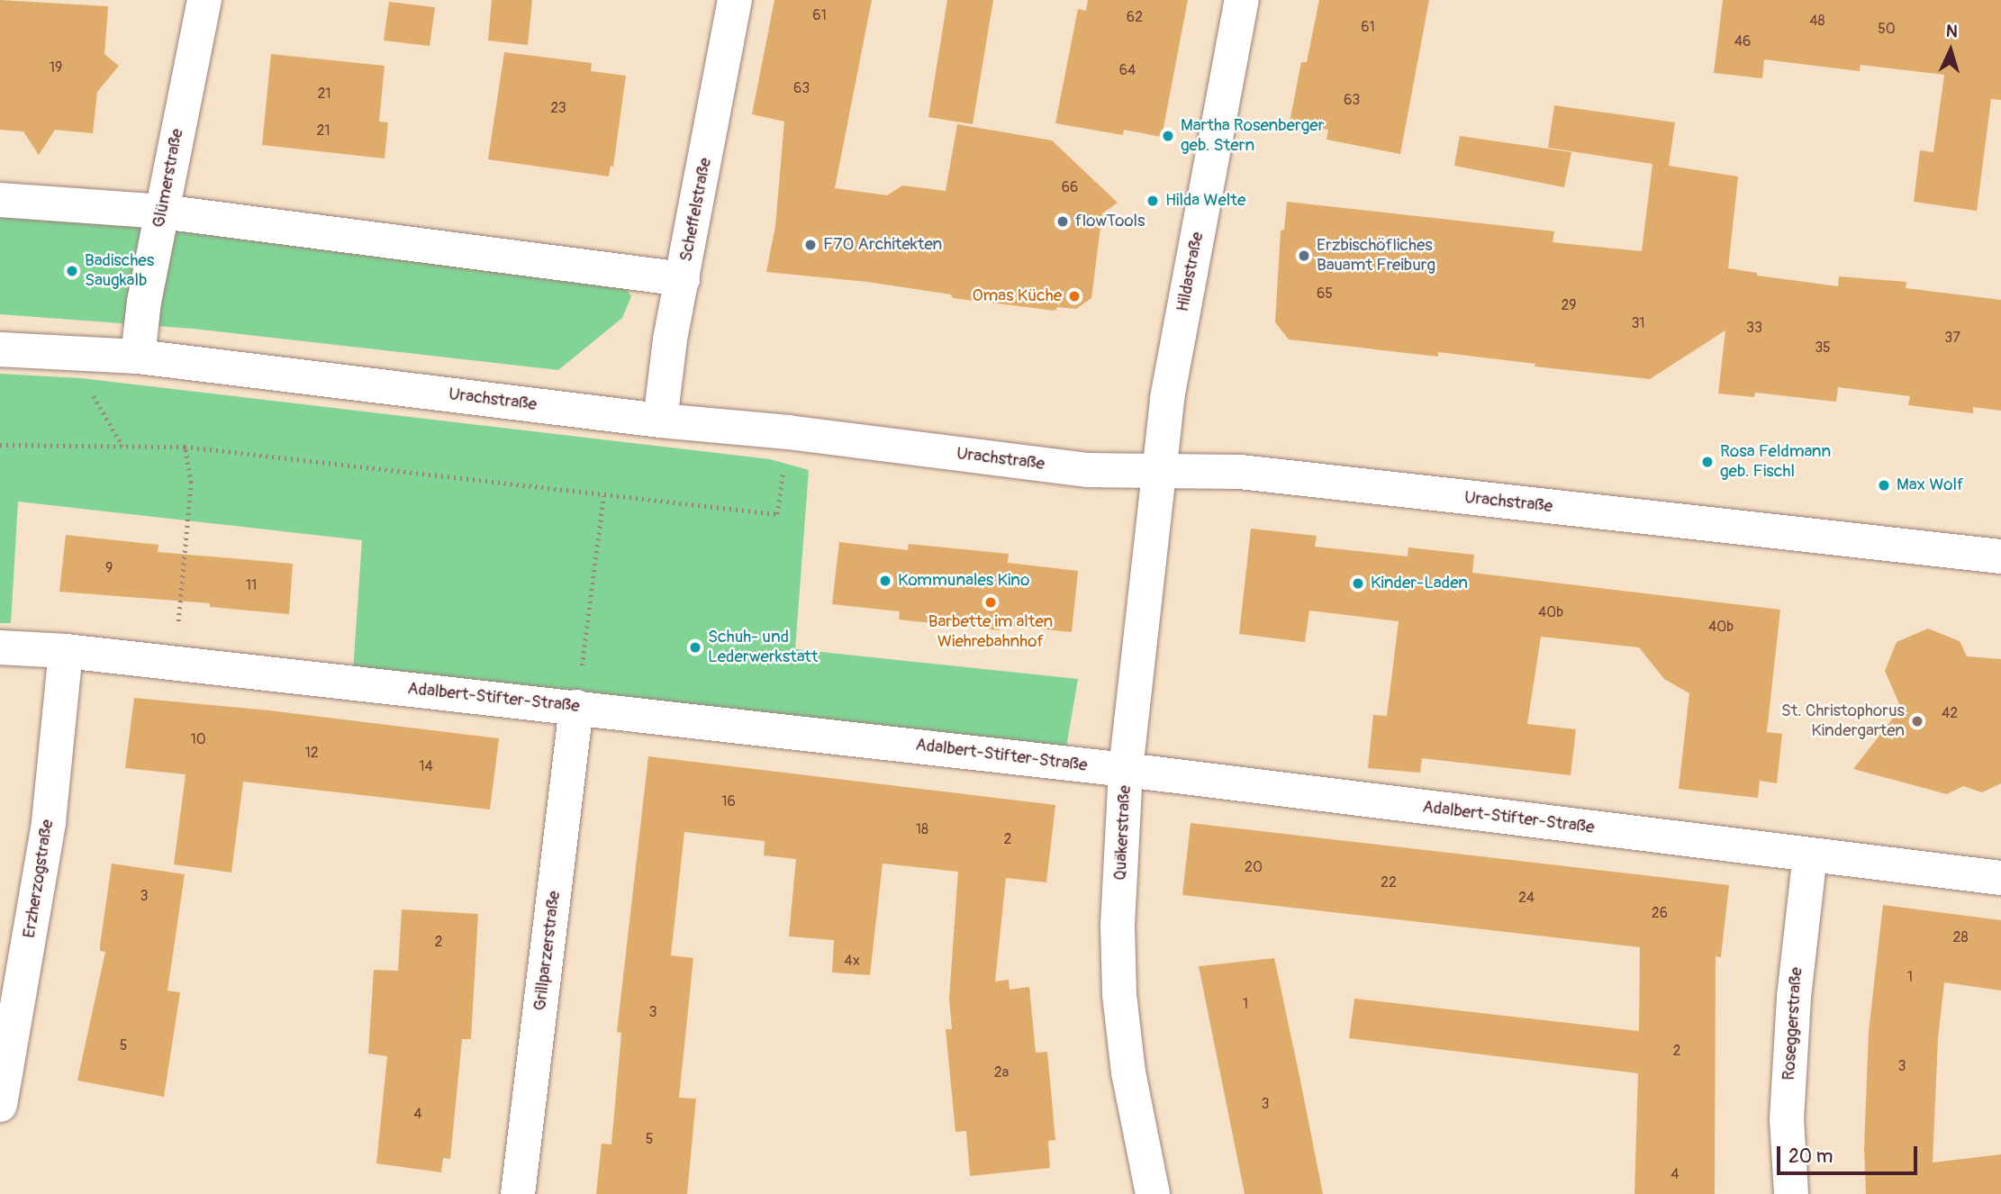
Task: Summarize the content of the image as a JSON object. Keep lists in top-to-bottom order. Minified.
{"streets":{"street":["Glümerstraße","Scheffelstraße","Hildastraße","Urachstraße","Adalbert-Stifter-Straße","Quäkerstraße","Erzherzogstraße","Grillparzerstraße","Roseggerstraße"]},"crossings":[["Glümerstraße","Urachstraße"],["Scheffelstraße","Urachstraße"],["Hildastraße","Urachstraße"],["Hildastraße","Quäkerstraße"],["Urachstraße","Quäkerstraße"],["Adalbert-Stifter-Straße","Quäkerstraße"],["Adalbert-Stifter-Straße","Erzherzogstraße"],["Adalbert-Stifter-Straße","Grillparzerstraße"],["Adalbert-Stifter-Straße","Roseggerstraße"]],"places":["Martha Rosenberger geb. Stern","Hilda Welte","flowTools","F70 Architekten","Erzbischöfliches Bauamt Freiburg","Badisches Saugkalb","Omas Küche","Rosa Feldmann geb. Fischl","Max Wolf","Kommunales Kino","Kinder-Laden","Barbette im alten Wiehrebahnhof","Schuh- und Lederwerkstatt","St. Christophorus Kindergarten"],"house_numbers":["61","62","48","61","50","46","19","64","63","21","63","23","21","66","65","29","31","33","37","35","9","11","40b","40b","42","10","12","14","16","18","2","20","22","3","24","26","28","2","4x","1","1","3","5","2","3","2a","3","4","5","4"],"scale_bar":"20 m","north":"top"}
